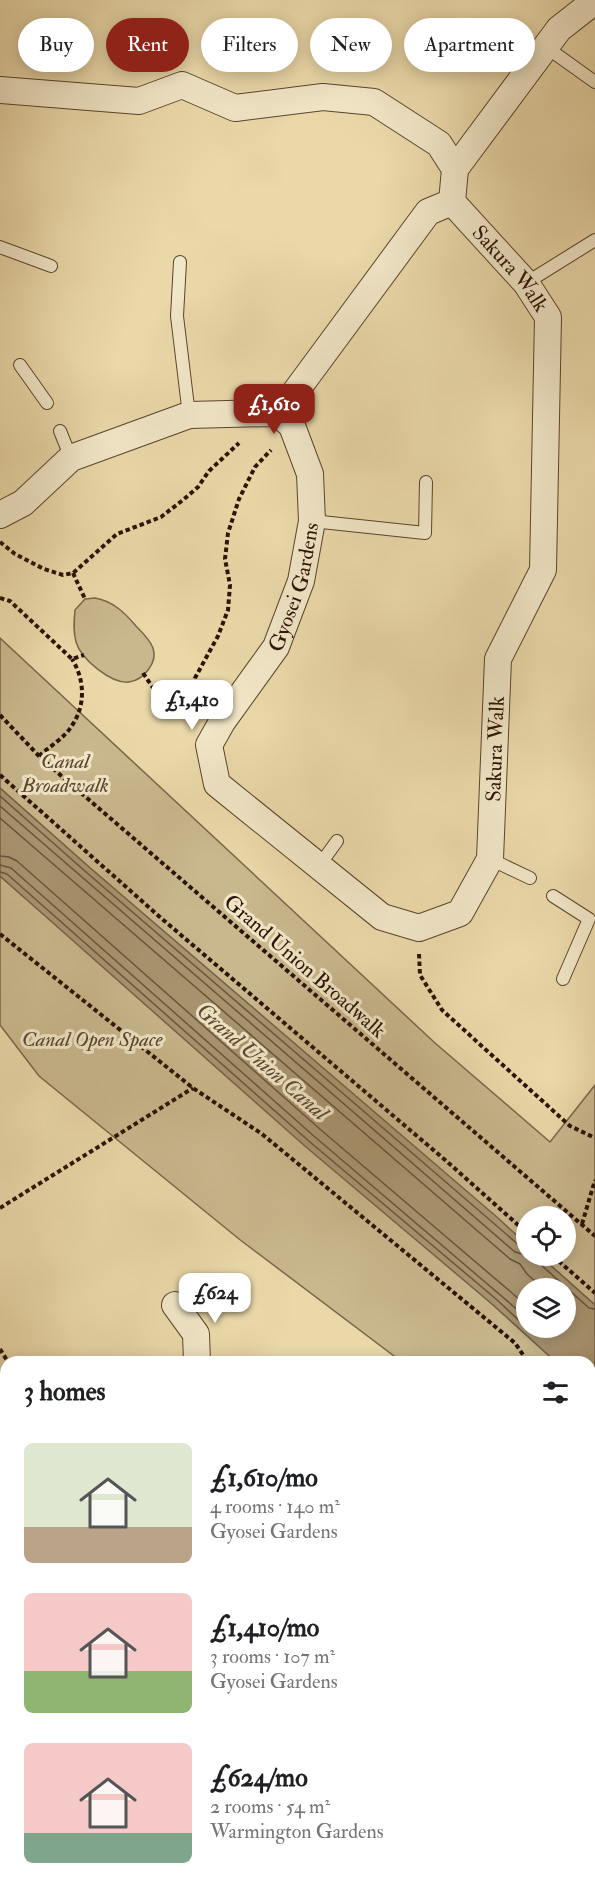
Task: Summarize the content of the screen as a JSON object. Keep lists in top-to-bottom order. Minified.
{"streets":{"street":["Sakura Walk","Gyosei Gardens"],"path":["Grand Union Broadwalk"]},"water":["Grand Union Canal"],"parks":["Canal Broadwalk","Canal Open Space"],"page":{"chip":["Buy","Rent","Filters","New","Apartment"],"price":["£1,610","£1,410","£624"],"heading":"3 homes","list":[{"name":"£1,610/mo","note":"4 rooms · 140 m² · Gyosei Gardens"},{"name":"£1,410/mo","note":"3 rooms · 107 m² · Gyosei Gardens"},{"name":"£624/mo","note":"2 rooms · 54 m² · Warmington Gardens"}]}}
